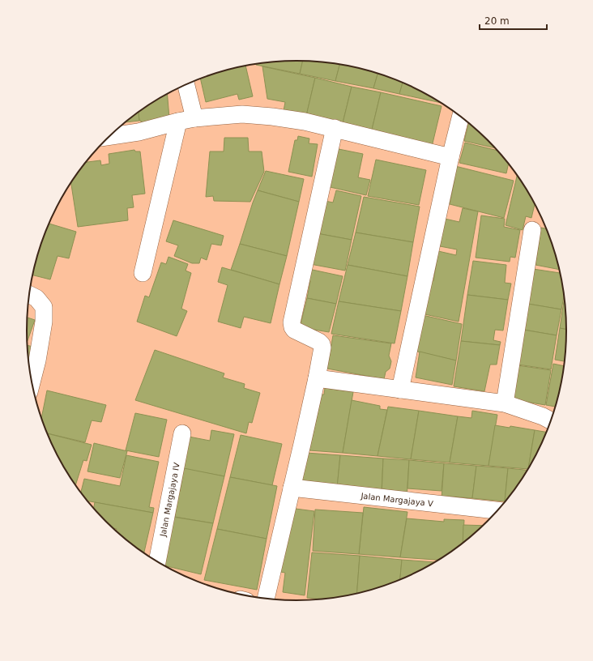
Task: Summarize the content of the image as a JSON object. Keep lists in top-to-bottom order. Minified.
{"streets":{"street":["Jalan Margajaya V","Jalan Margajaya IV"]},"scale_bar":"20 m"}
